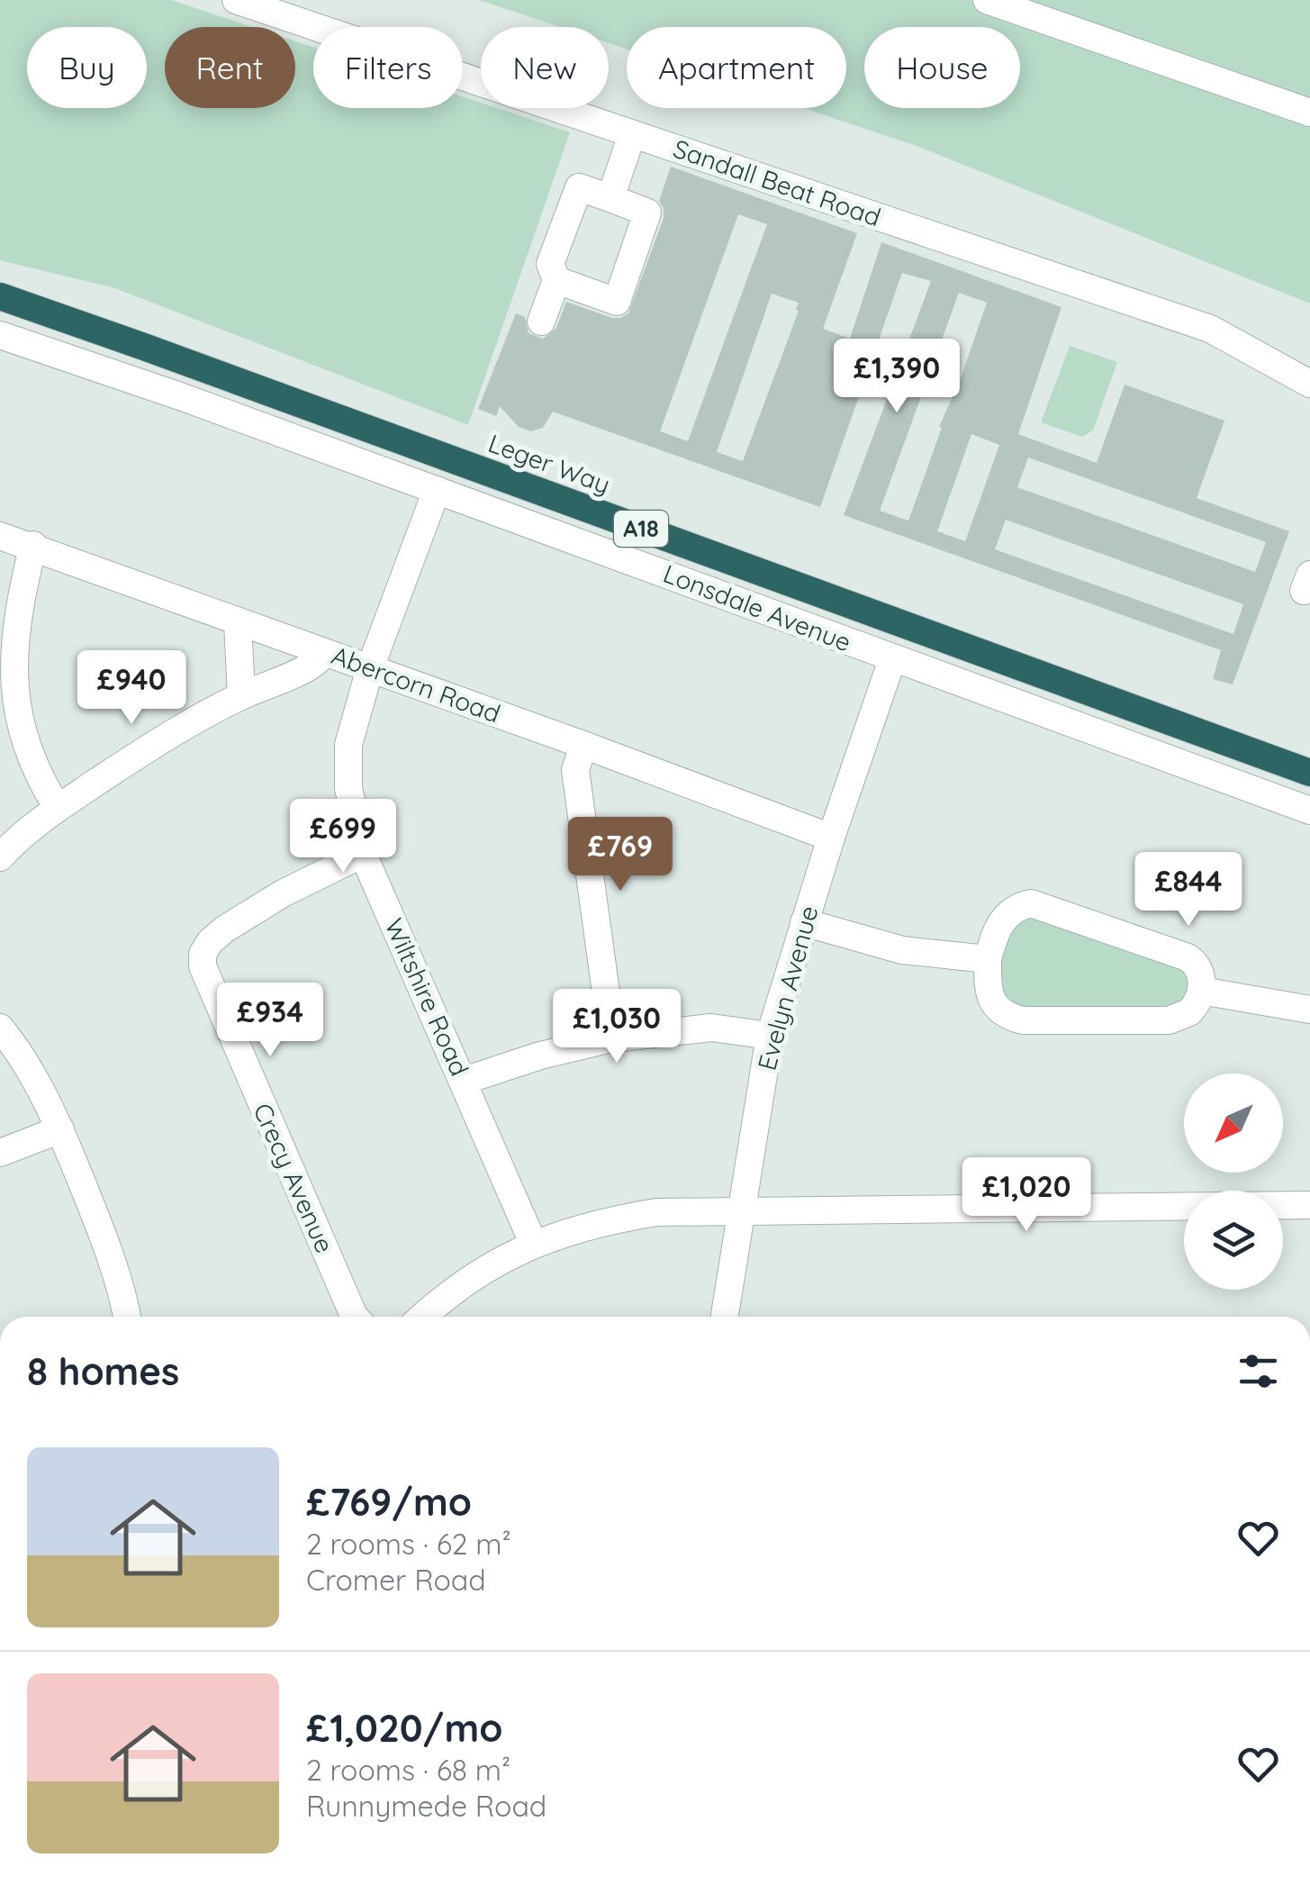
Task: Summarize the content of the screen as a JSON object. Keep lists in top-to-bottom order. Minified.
{"streets":{"highway":["Leger Way","A18"],"street":["Sandall Beat Road","Lonsdale Avenue","Abercorn Road","Evelyn Avenue","Wiltshire Road","Crecy Avenue"]},"crossings":[["Lonsdale Avenue","Evelyn Avenue"],["Lonsdale Avenue","Wiltshire Road"],["Abercorn Road","Evelyn Avenue"],["Abercorn Road","Wiltshire Road"],["Wiltshire Road","Crecy Avenue"]],"north":"bottom left","page":{"chip":["Buy","Rent","Filters","New","Apartment","House"],"price":["£1,390","£940","£699","£769","£844","£934","£1,030","£1,020"],"heading":"8 homes","list":[{"name":"£769/mo","note":"2 rooms · 62 m² · Cromer Road"},{"name":"£1,020/mo","note":"2 rooms · 68 m² · Runnymede Road"}]}}
